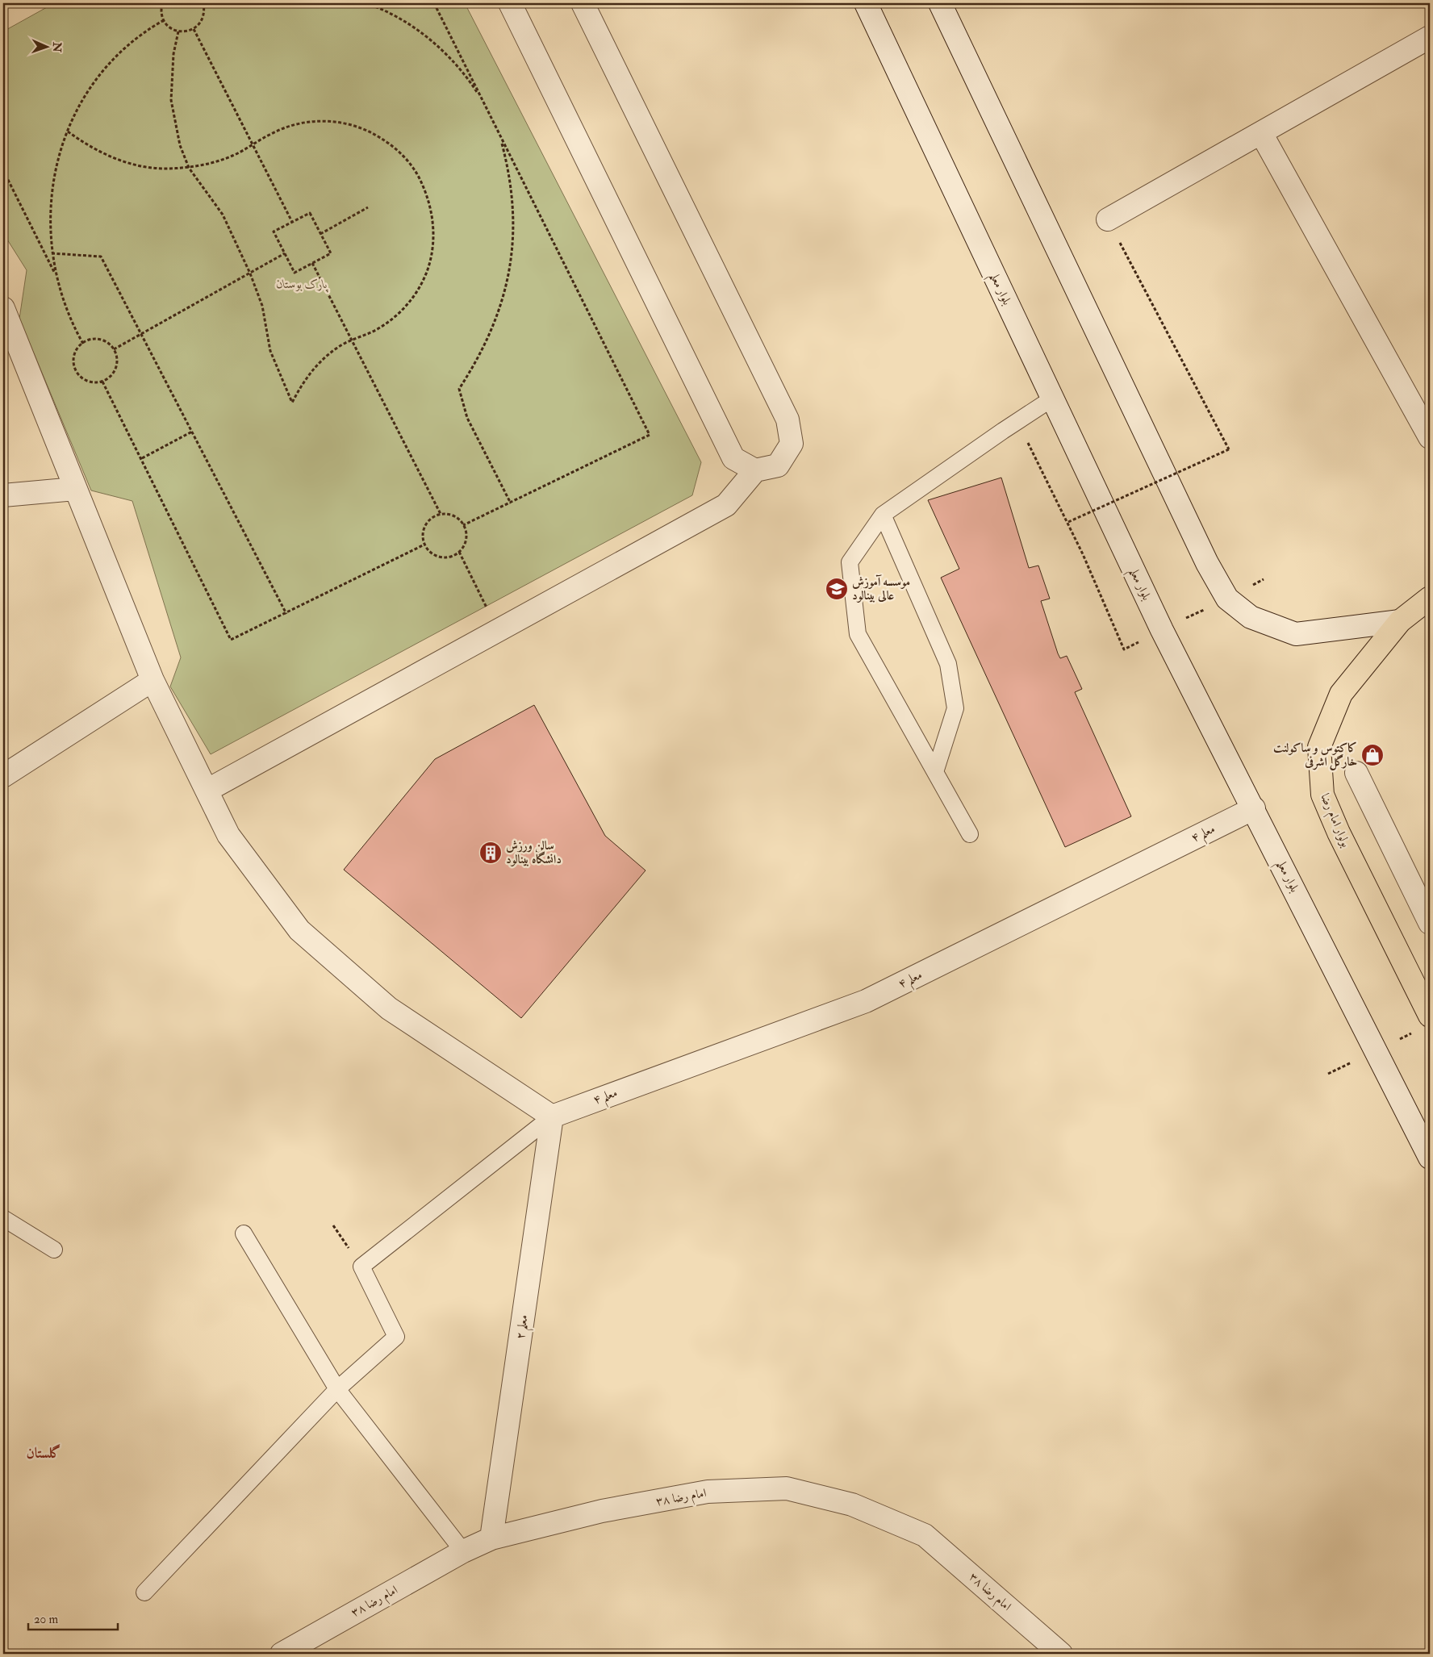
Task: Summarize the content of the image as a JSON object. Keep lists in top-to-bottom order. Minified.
{"streets":{"highway":["بولوار امام رضا"],"street":["بلوار معلم","معلم ۴","معلم ۲","امام رضا ۳۸"]},"crossings":[["بلوار معلم","معلم ۴"],["معلم ۴","معلم ۲"],["معلم ۲","امام رضا ۳۸"]],"districts":["گلستان"],"parks":["پارک بوستان"],"places":{"school or university":["موسسه آموزش عالی بینالود"],"shop":["کاکتوس و ساکولنت خارگل اشرفی"],"building":["سالن ورزش دانشگاه بینالود"]},"scale_bar":"20 m","north":"right"}
